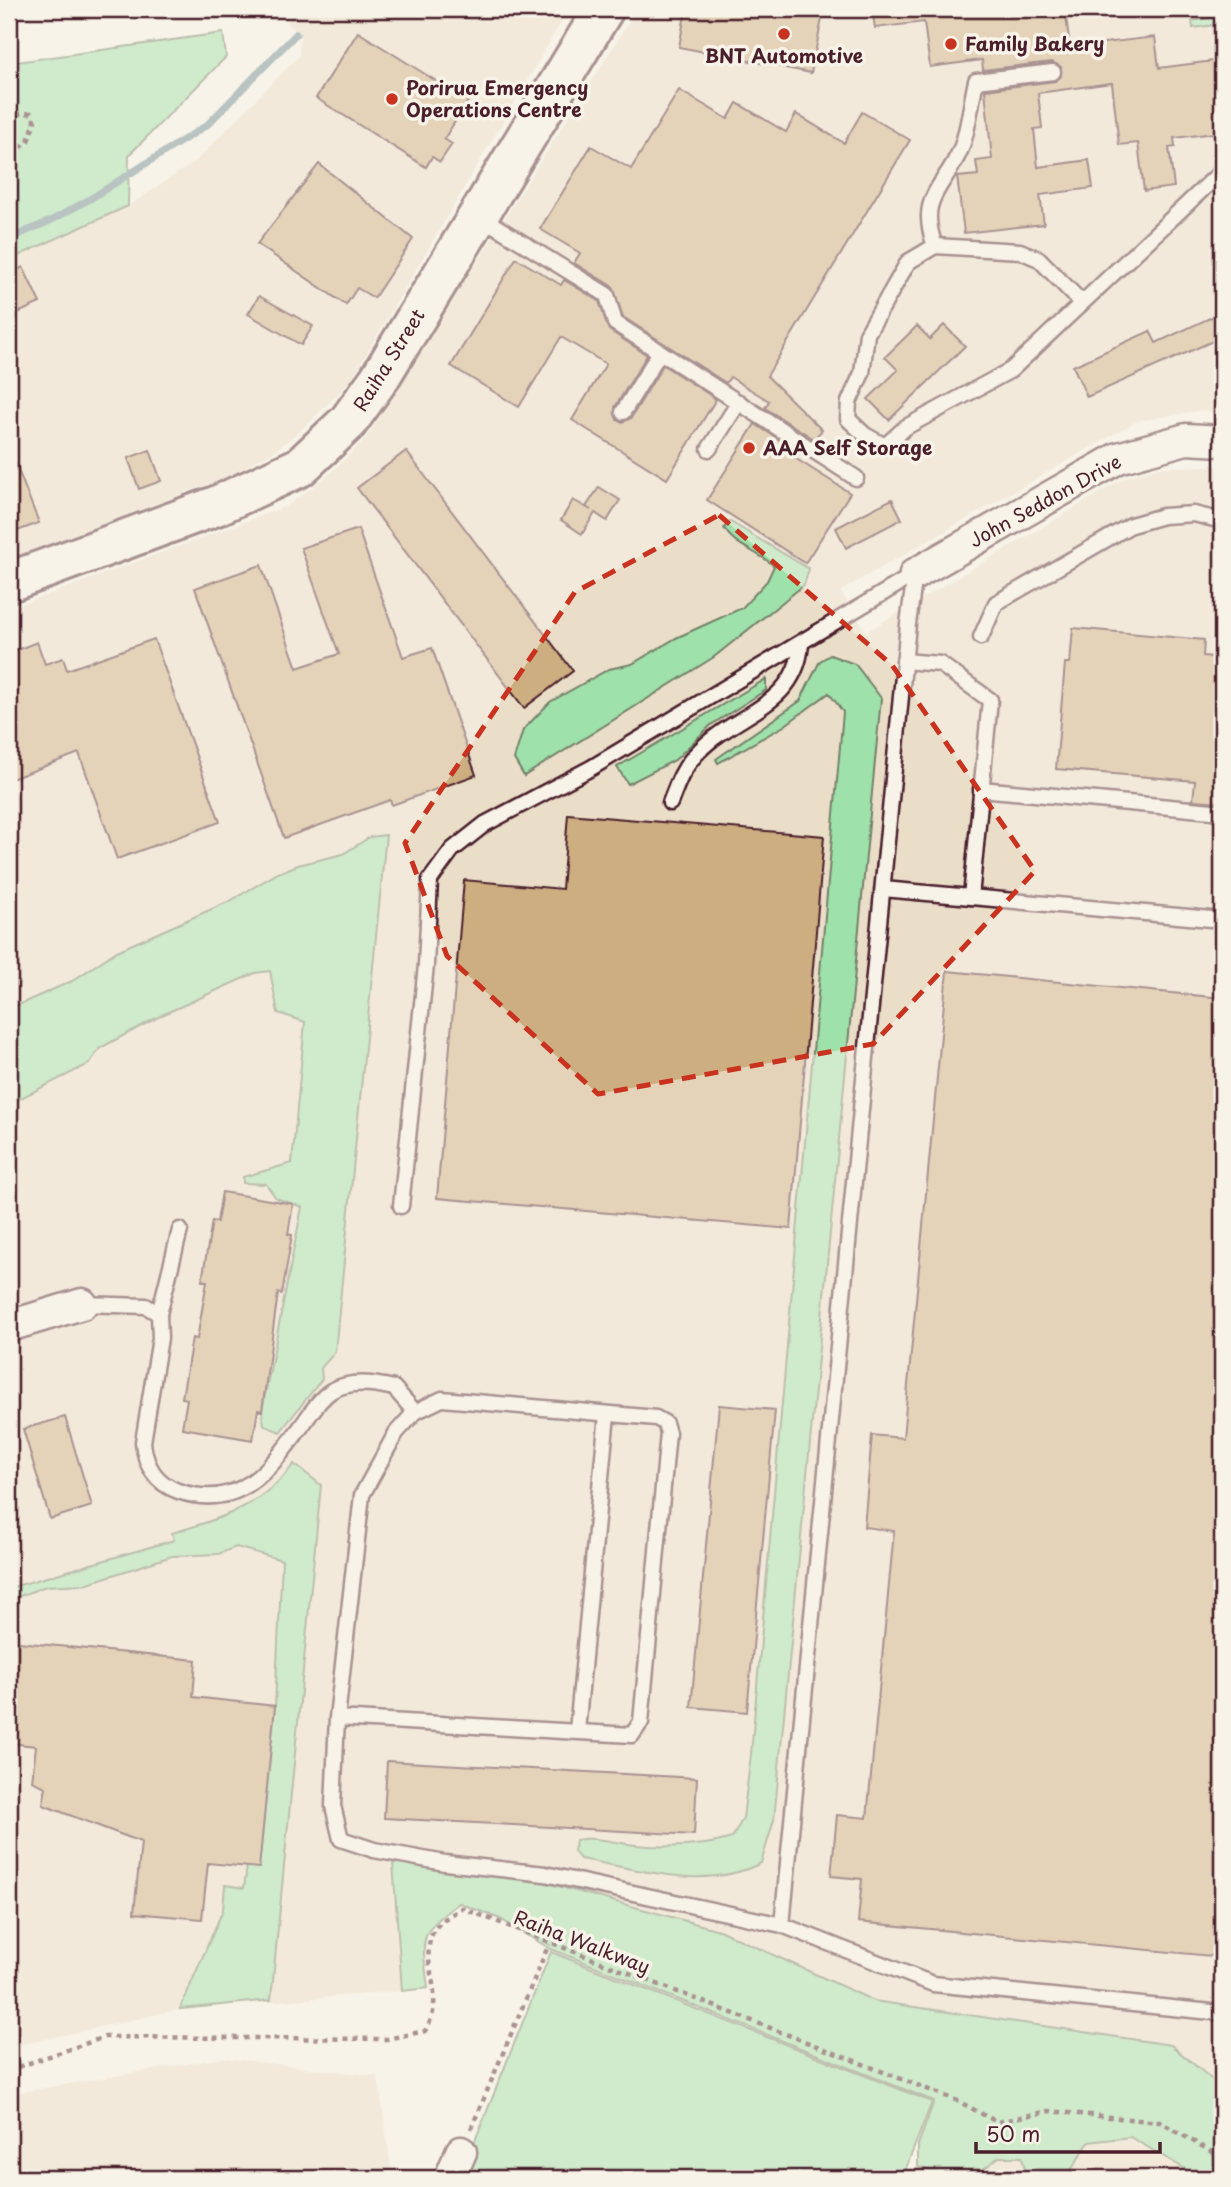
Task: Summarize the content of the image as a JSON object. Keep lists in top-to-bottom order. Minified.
{"streets":{"main road":["Raiha Street"],"street":["John Seddon Drive"],"path":["Raiha Walkway"]},"places":["BNT Automotive","Family Bakery","Porirua Emergency Operations Centre","AAA Self Storage"],"scale_bar":"50 m"}
